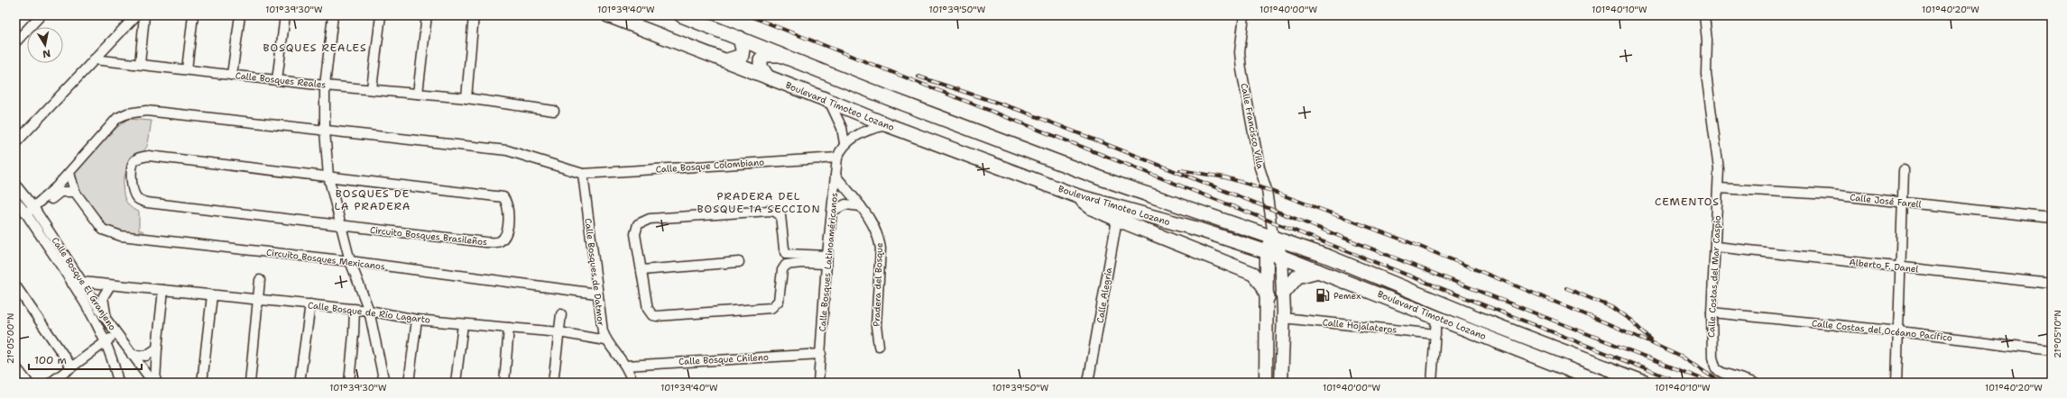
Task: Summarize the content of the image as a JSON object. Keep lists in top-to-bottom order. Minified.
{"streets":{"main road":["Boulevard Timoteo Lozano"],"street":["Calle Bosques Reales","Calle Francisco Villa","Calle Bosque Colombiano","Calle José Farell","Circuito Bosques Brasileños","Circuito Bosques Mexicanos","Calle Bosques Latinoaméricanos","Alberto F. Danel","Calle Bosques de Datmor","Calle Costas del Mar Caspio","Calle Bosque El Granjeno","Pradera del Bosque","Calle Alegría","Calle Bosque de Río Lagarto","Calle Hojalateros","Calle Costas del Océano Pacífico","Calle Bosque Chileno"]},"crossings":[["Boulevard Timoteo Lozano","Calle Francisco Villa"],["Boulevard Timoteo Lozano","Calle Alegría"],["Calle Bosque Colombiano","Calle Bosques Latinoaméricanos"],["Calle Bosque Colombiano","Calle Bosques de Datmor"],["Calle José Farell","Calle Costas del Mar Caspio"],["Circuito Bosques Mexicanos","Calle Bosques de Datmor"],["Calle Bosques Latinoaméricanos","Pradera del Bosque"],["Calle Bosques Latinoaméricanos","Calle Bosque Chileno"],["Alberto F. Danel","Calle Costas del Mar Caspio"],["Calle Bosques de Datmor","Calle Bosque de Río Lagarto"],["Calle Bosques de Datmor","Calle Bosque Chileno"],["Calle Costas del Mar Caspio","Calle Costas del Océano Pacífico"],["Calle Bosque El Granjeno","Calle Bosque de Río Lagarto"]],"districts":["BOSQUES REALES","BOSQUES DE LA PRADERA","PRADERA DEL BOSQUE 1A SECCION","CEMENTOS"],"places":{"fuel station":["Pemex"]},"scale_bar":"100 m","north":"bottom","coordinates":["101°39'30\"W","101°39'40\"W","101°39'50\"W","101°40'00\"W","101°40'10\"W","101°40'20\"W","21°05'10\"N","21°05'00\"N"]}
